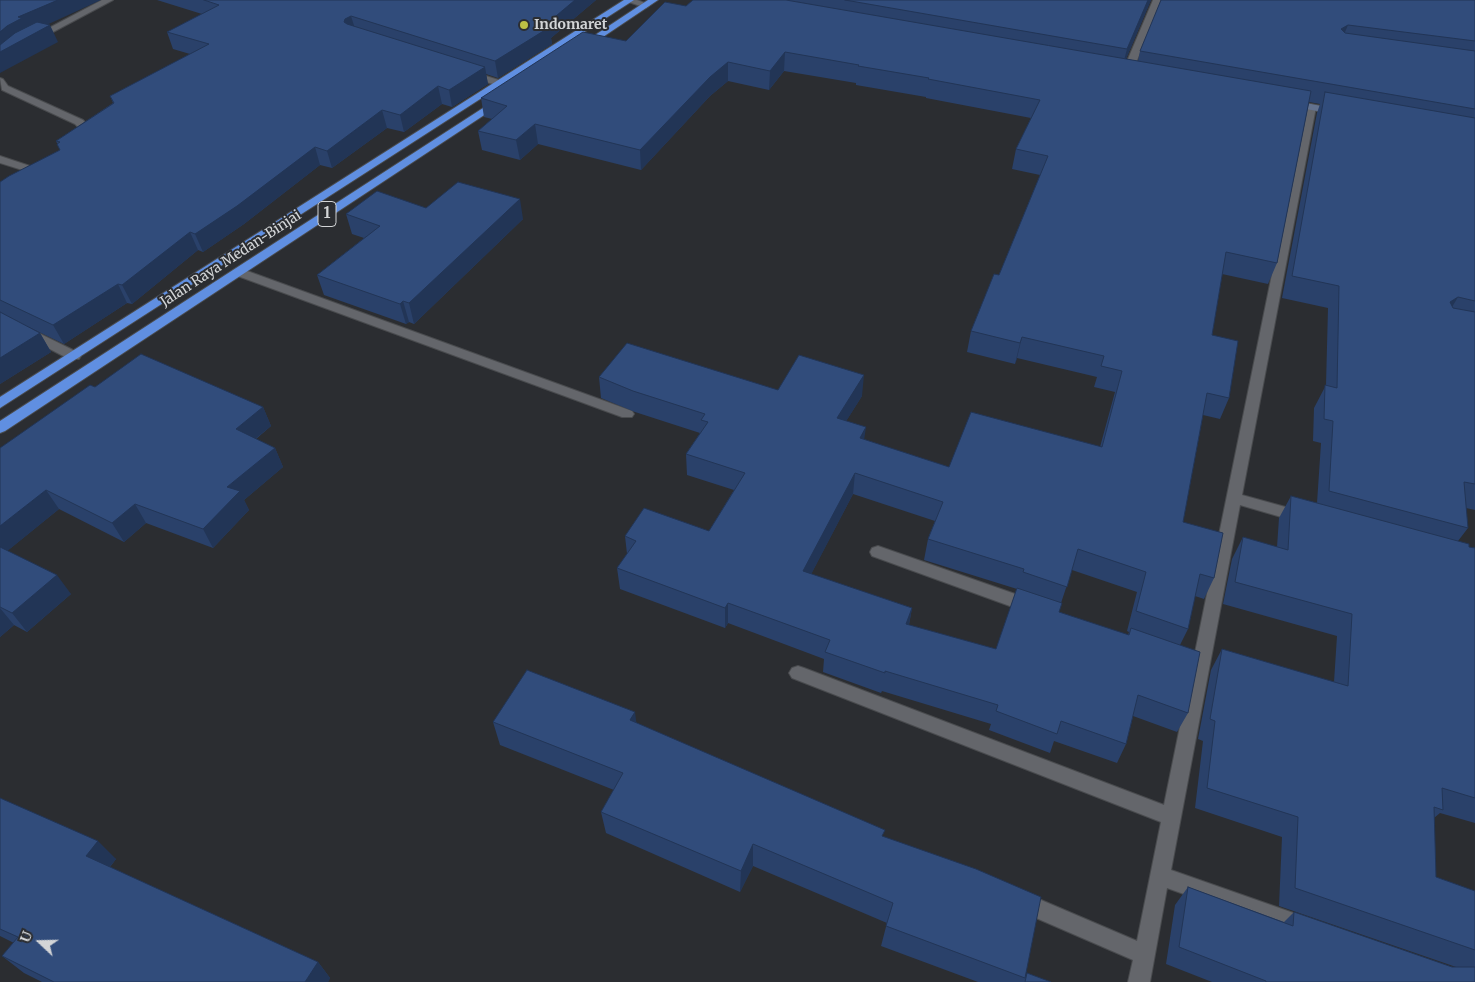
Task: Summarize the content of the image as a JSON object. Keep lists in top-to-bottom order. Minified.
{"streets":{"highway":["1","Jalan Raya Medan-Binjai"]},"places":["Indomaret"],"north":"left"}
